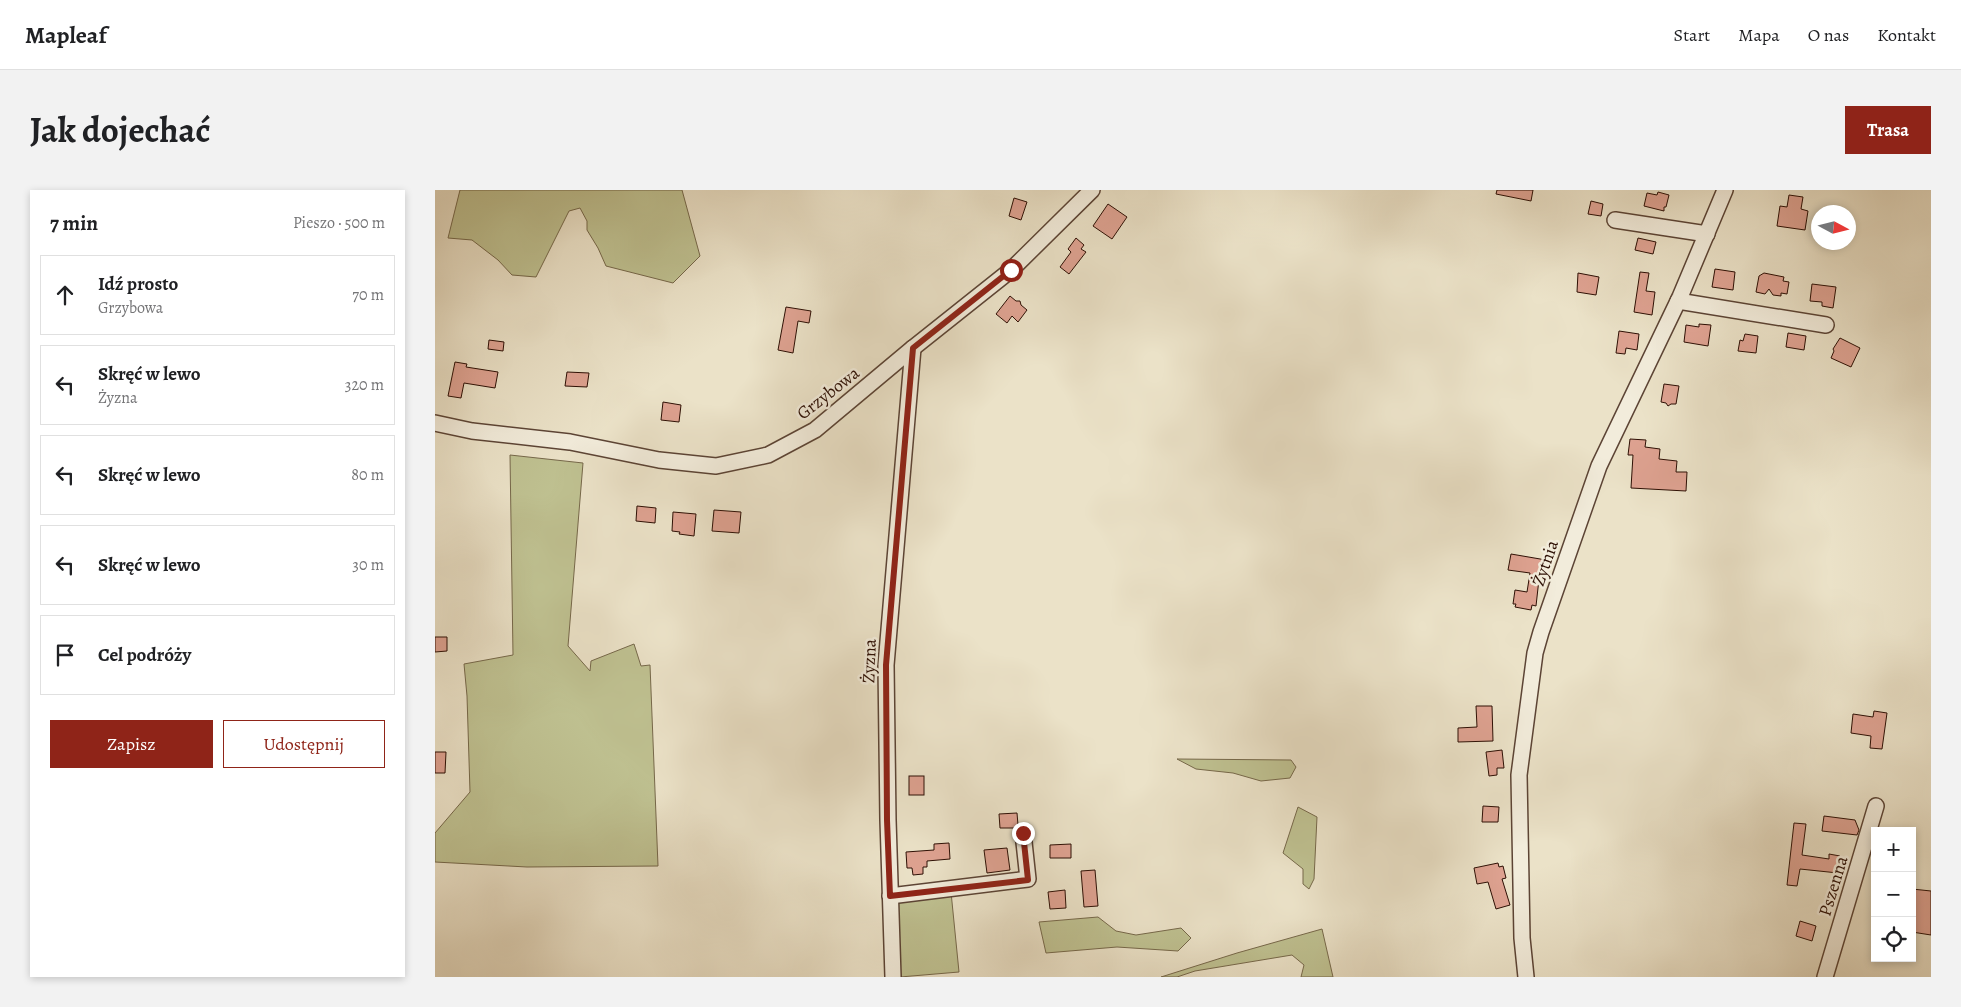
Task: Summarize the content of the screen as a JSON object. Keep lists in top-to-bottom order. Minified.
{"streets":{"street":["Grzybowa","Żytnia","Żyzna","Pszenna"]},"crossings":[["Grzybowa","Żyzna"]],"north":"right","page":{"header":"Mapleaf","nav":["Start","Mapa","O nas","Kontakt"],"title":"Jak dojechać","buttons":["Trasa",["Zapisz","Udostępnij"]],"heading":["7 min","Pieszo · 500 m"],"list":[["Idź prosto","Grzybowa","70 m"],["Skręć w lewo","Żyzna","320 m"],["Skręć w lewo","80 m"],["Skręć w lewo","30 m"],"Cel podróży"],"map_buttons":["+","−"]}}
